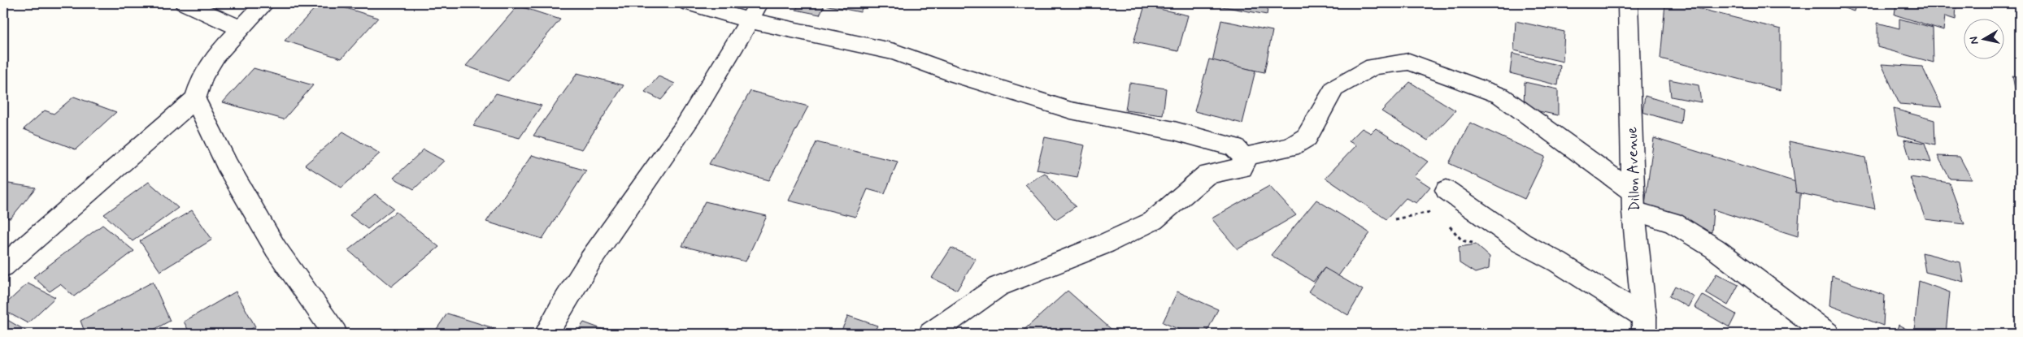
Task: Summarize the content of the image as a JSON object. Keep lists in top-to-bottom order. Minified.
{"streets":{"street":["Dillon Avenue"]},"north":"left"}
